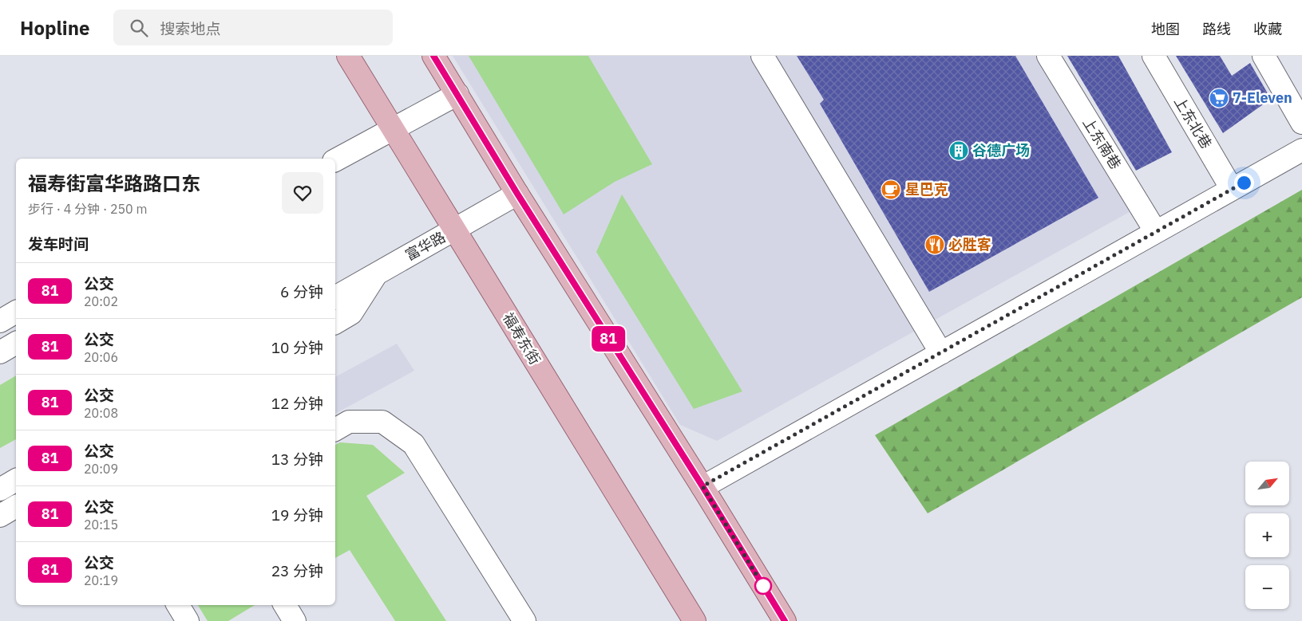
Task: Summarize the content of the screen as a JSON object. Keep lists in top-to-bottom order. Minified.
{"streets":{"main road":["福寿东街"],"street":["上东北巷","上东南巷","富华路"]},"crossings":[["富华路","福寿东街"]],"places":{"supermarket":["7-Eleven"],"building":["谷德广场"],"cafe":["星巴克"],"restaurant":["必胜客"]},"lines":["bus line 81"],"north":"top right","page":{"header":"Hopline","search":"搜索地点","nav":["地图","路线","收藏"],"on_map":"81","heading":[["福寿街富华路路口东","步行 · 4 分钟 · 250 m"],"发车时间"],"list":[{"mark":"81","name":"公交","note":"20:02","value":"6 分钟"},{"mark":"81","name":"公交","note":"20:06","value":"10 分钟"},{"mark":"81","name":"公交","note":"20:08","value":"12 分钟"},{"mark":"81","name":"公交","note":"20:09","value":"13 分钟"},{"mark":"81","name":"公交","note":"20:15","value":"19 分钟"},{"mark":"81","name":"公交","note":"20:19","value":"23 分钟"}],"map_buttons":["+","−"]}}
